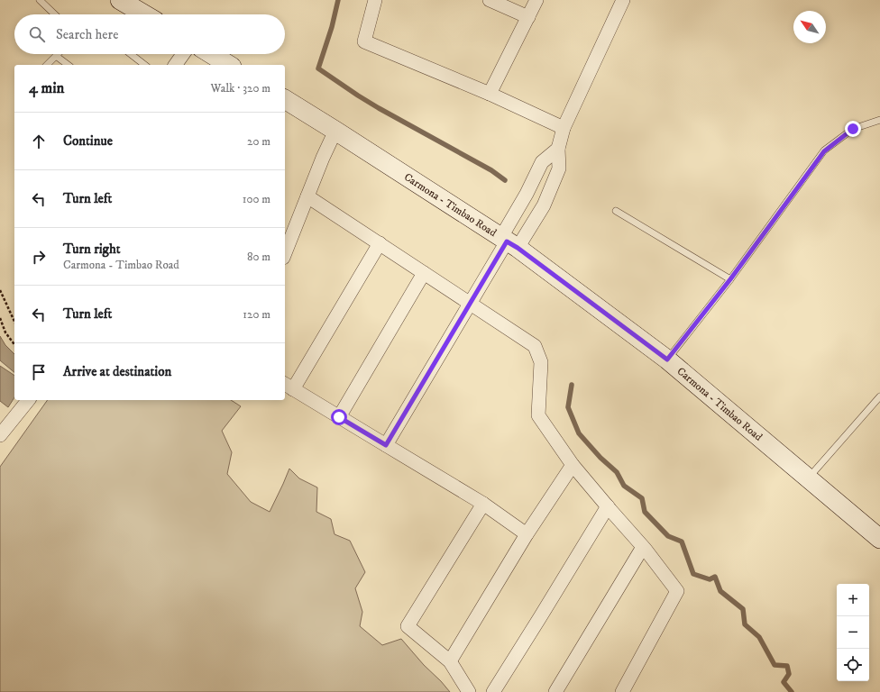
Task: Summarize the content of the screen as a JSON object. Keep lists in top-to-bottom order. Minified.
{"streets":{"main road":["Carmona - Timbao Road"]},"north":"top left","page":{"search":"Search here","heading":["4 min","Walk · 320 m"],"list":[["Continue","20 m"],["Turn left","100 m"],["Turn right","Carmona - Timbao Road","80 m"],["Turn left","120 m"],"Arrive at destination"],"map_buttons":["+","−"]}}
